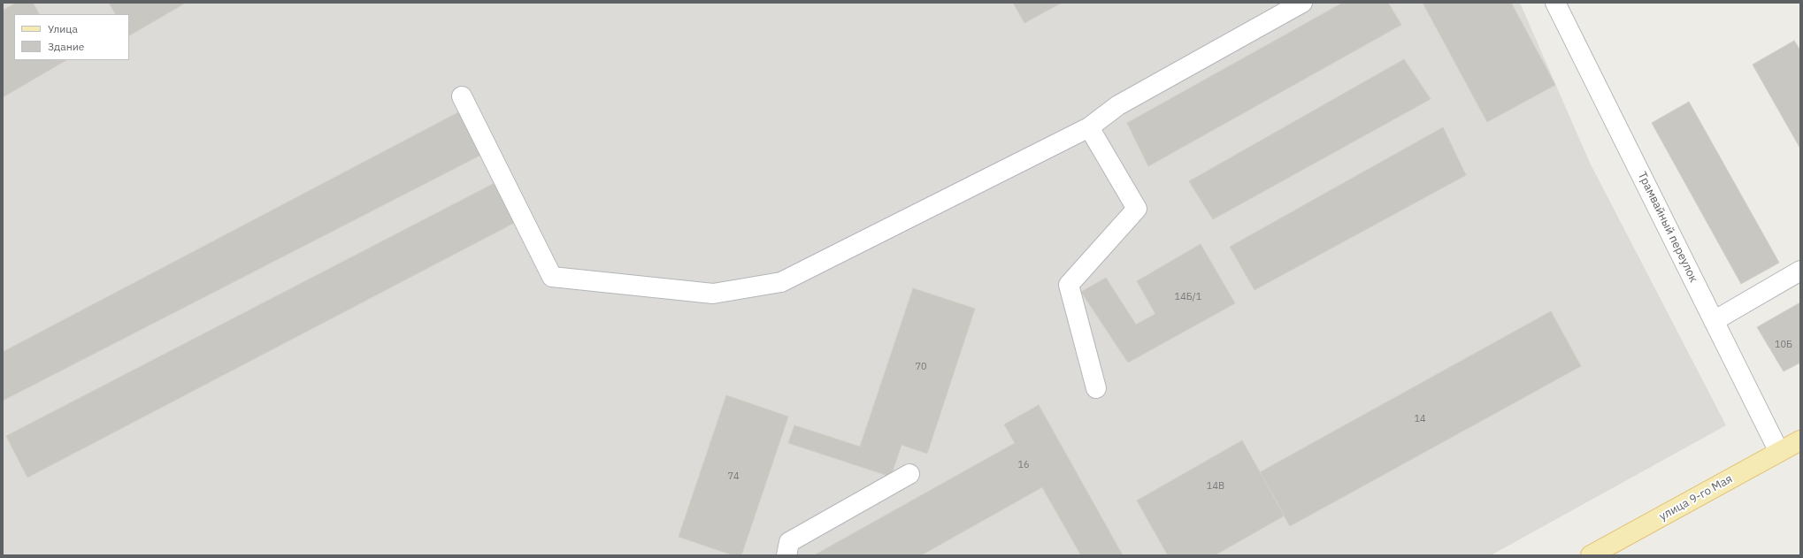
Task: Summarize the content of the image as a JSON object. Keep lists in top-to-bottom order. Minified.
{"streets":{"main road":["улица 9-го Мая"],"street":["Трамвайный переулок"]},"crossings":[["Трамвайный переулок","улица 9-го Мая"]],"house_numbers":["14Б/1","10Б","70","14","16","74","14В"],"legend":["Улица","Здание"]}
